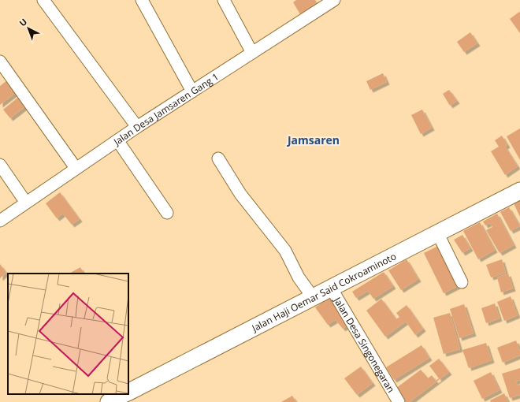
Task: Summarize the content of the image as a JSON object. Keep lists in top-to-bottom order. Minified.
{"streets":{"main road":["Jalan Haji Oemar Said Cokroaminoto"],"street":["Jalan Desa Jamsaren Gang 1","Jalan Desa Singonegaran"]},"crossings":[["Jalan Haji Oemar Said Cokroaminoto","Jalan Desa Singonegaran"]],"districts":["Jamsaren"],"north":"top left"}
